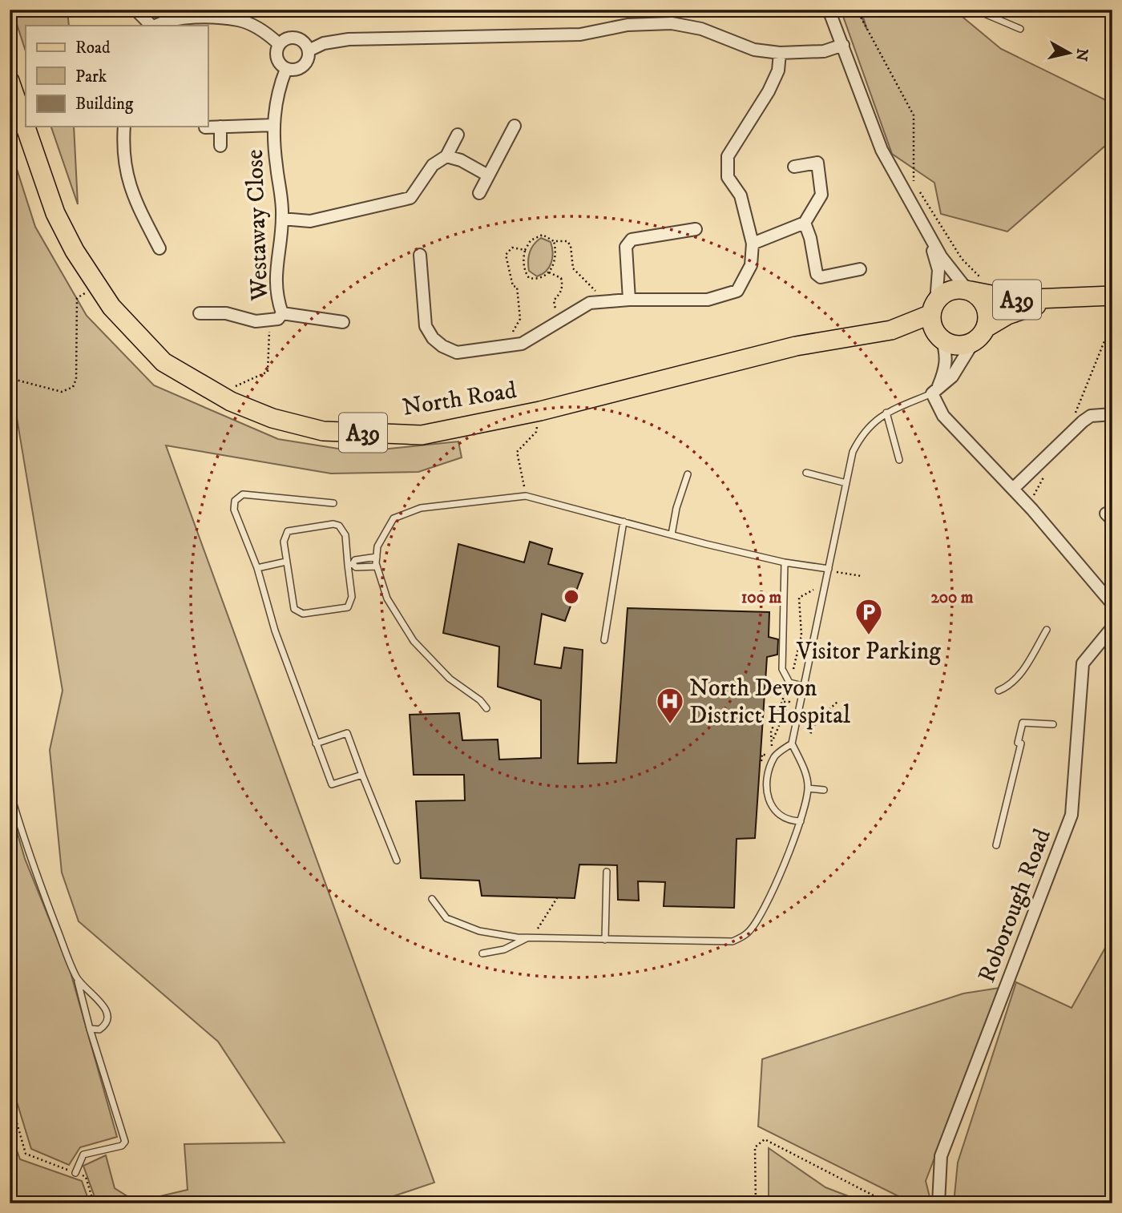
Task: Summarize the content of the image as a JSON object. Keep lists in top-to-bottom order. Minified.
{"streets":{"main road":["A39","North Road"],"street":["Westaway Close","Roborough Road"]},"crossings":[["A39","North Road"]],"places":{"parking":["Visitor Parking"],"hospital":["North Devon District Hospital"]},"legend":["Road","Park","Building"],"north":"right","rings":["100 m","200 m"]}
